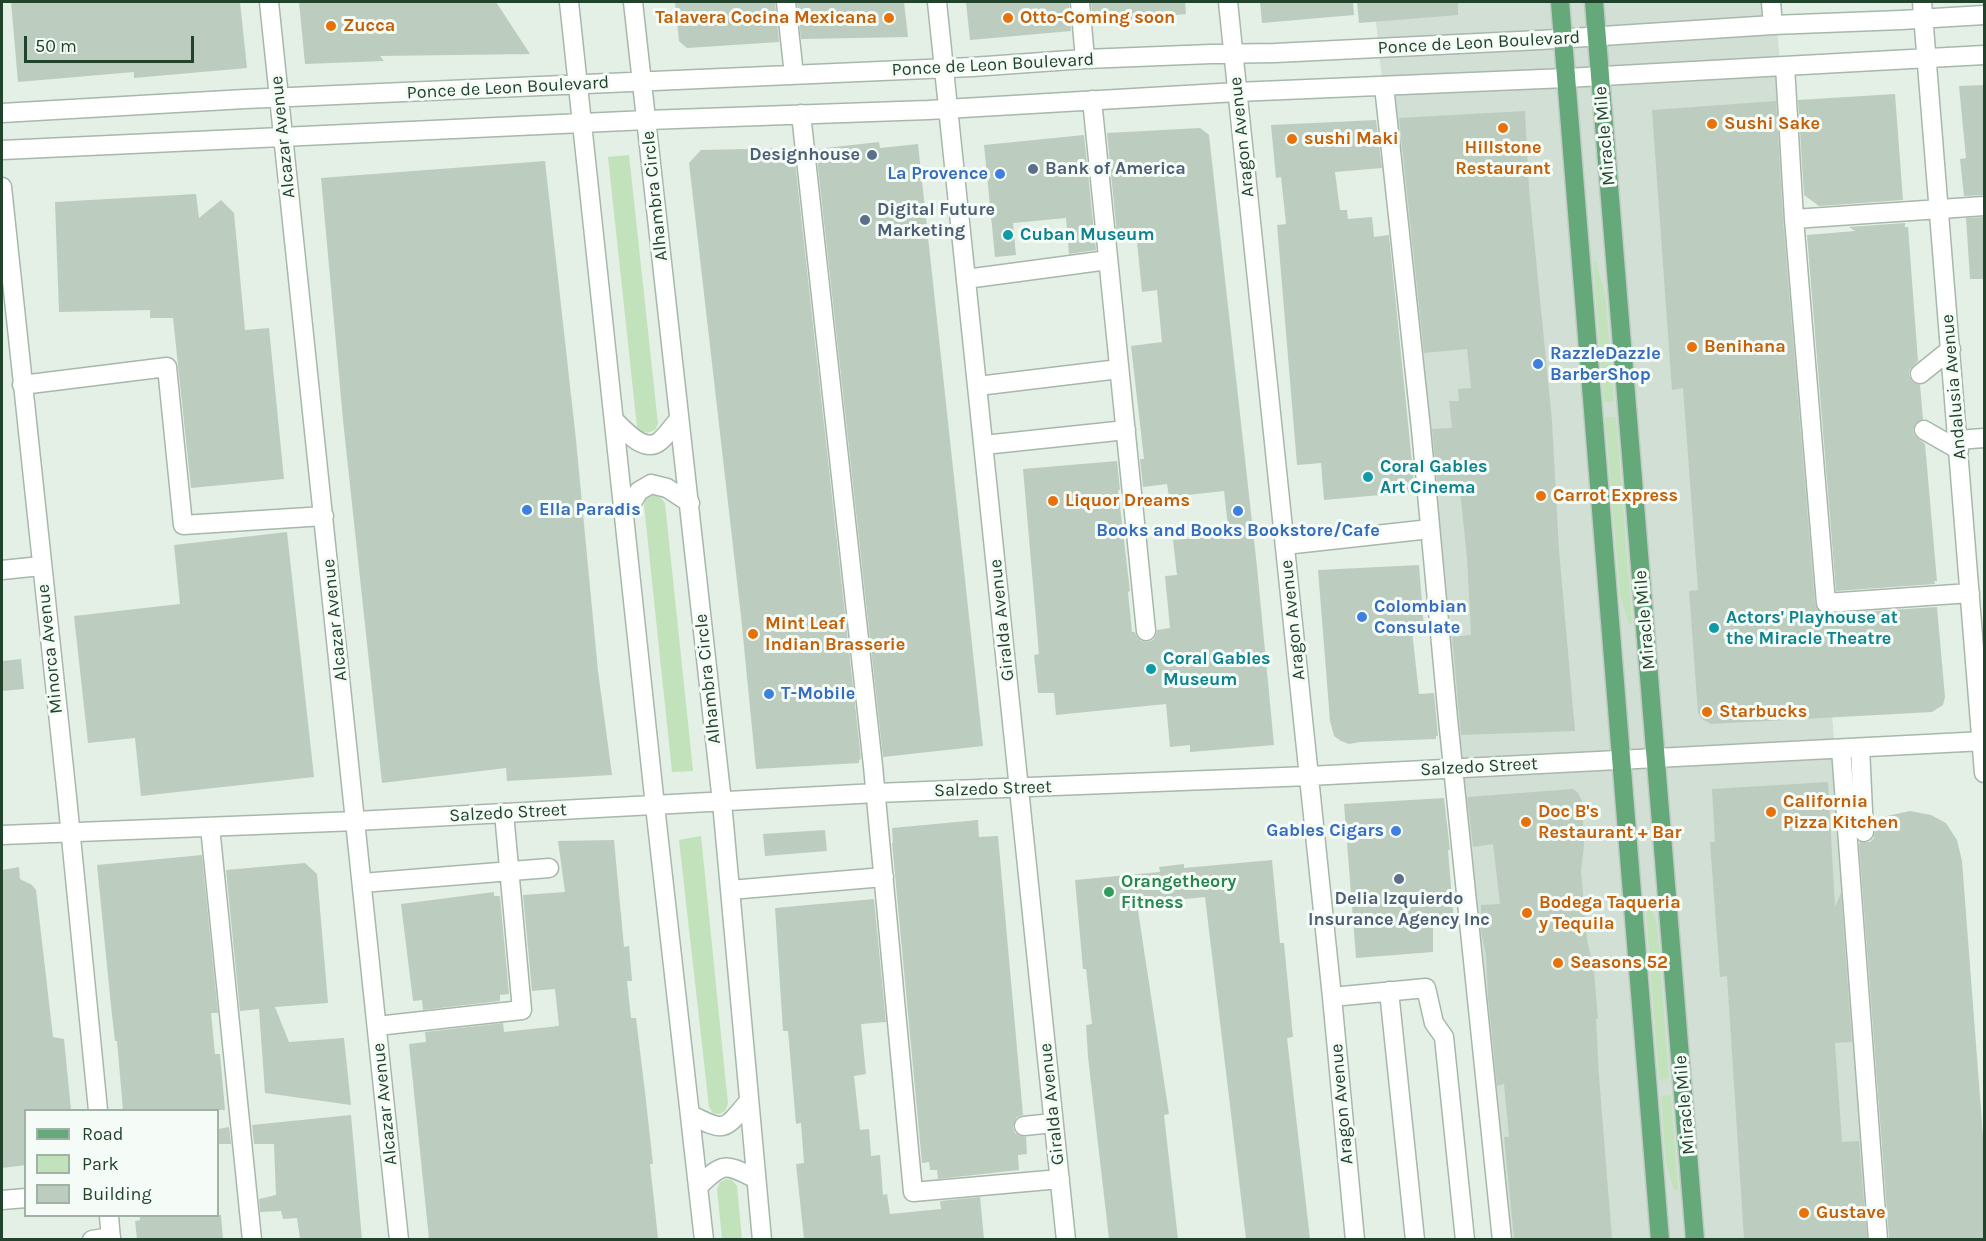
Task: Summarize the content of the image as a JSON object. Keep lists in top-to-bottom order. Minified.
{"streets":{"main road":["Miracle Mile"],"street":["Ponce de Leon Boulevard","Alcazar Avenue","Aragon Avenue","Alhambra Circle","Andalusia Avenue","Giralda Avenue","Minorca Avenue","Salzedo Street"]},"crossings":[["Ponce de Leon Boulevard","Miracle Mile"],["Ponce de Leon Boulevard","Alcazar Avenue"],["Ponce de Leon Boulevard","Aragon Avenue"],["Ponce de Leon Boulevard","Alhambra Circle"],["Ponce de Leon Boulevard","Andalusia Avenue"],["Ponce de Leon Boulevard","Giralda Avenue"],["Miracle Mile","Salzedo Street"],["Alcazar Avenue","Salzedo Street"],["Aragon Avenue","Salzedo Street"],["Alhambra Circle","Salzedo Street"],["Andalusia Avenue","Salzedo Street"],["Giralda Avenue","Salzedo Street"],["Minorca Avenue","Salzedo Street"]],"places":["Talavera Cocina Mexicana","Otto-Coming soon","Zucca","Sushi Sake","Hillstone Restaurant","sushi Maki","Designhouse","Bank of America","La Provence","Digital Future Marketing","Cuban Museum","Benihana","RazzleDazzle BarberShop","Coral Gables Art Cinema","Carrot Express","Liquor Dreams","Ella Paradis","Books and Books Bookstore/Cafe","Colombian Consulate","Actors' Playhouse at the Miracle Theatre","Mint Leaf Indian Brasserie","Coral Gables Museum","T-Mobile","Starbucks","California Pizza Kitchen","Doc B's Restaurant + Bar","Gables Cigars","Delia Izquierdo Insurance Agency Inc","Orangetheory Fitness","Bodega Taqueria y Tequila","Seasons 52","Gustave"],"legend":["Road","Park","Building"],"scale_bar":"50 m"}
